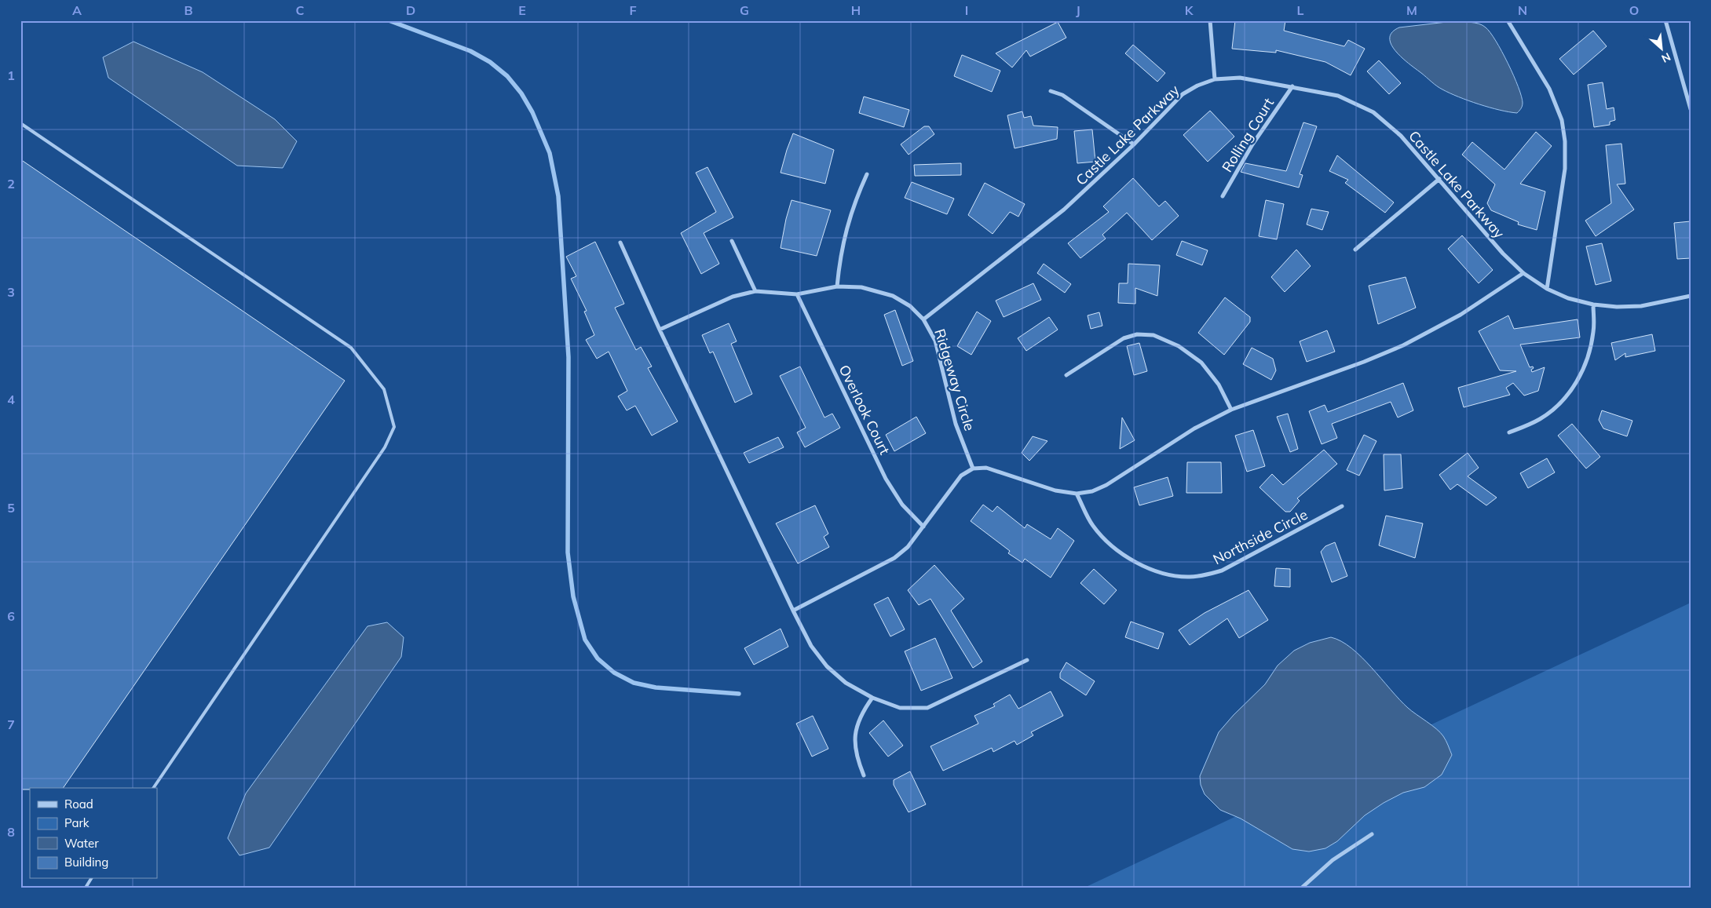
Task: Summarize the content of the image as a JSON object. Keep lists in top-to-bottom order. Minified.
{"streets":{"street":["Castle Lake Parkway","Rolling Court","Ridgeway Circle","Overlook Court","Northside Circle"]},"crossings":[["Castle Lake Parkway","Rolling Court"],["Castle Lake Parkway","Ridgeway Circle"],["Ridgeway Circle","Overlook Court"]],"legend":["Road","Park","Water","Building"],"north":"bottom right","grid":{"columns":["A","B","C","D","E","F","G","H","I","J","K","L","M","N","O"],"rows":["1","2","3","4","5","6","7","8"]}}
